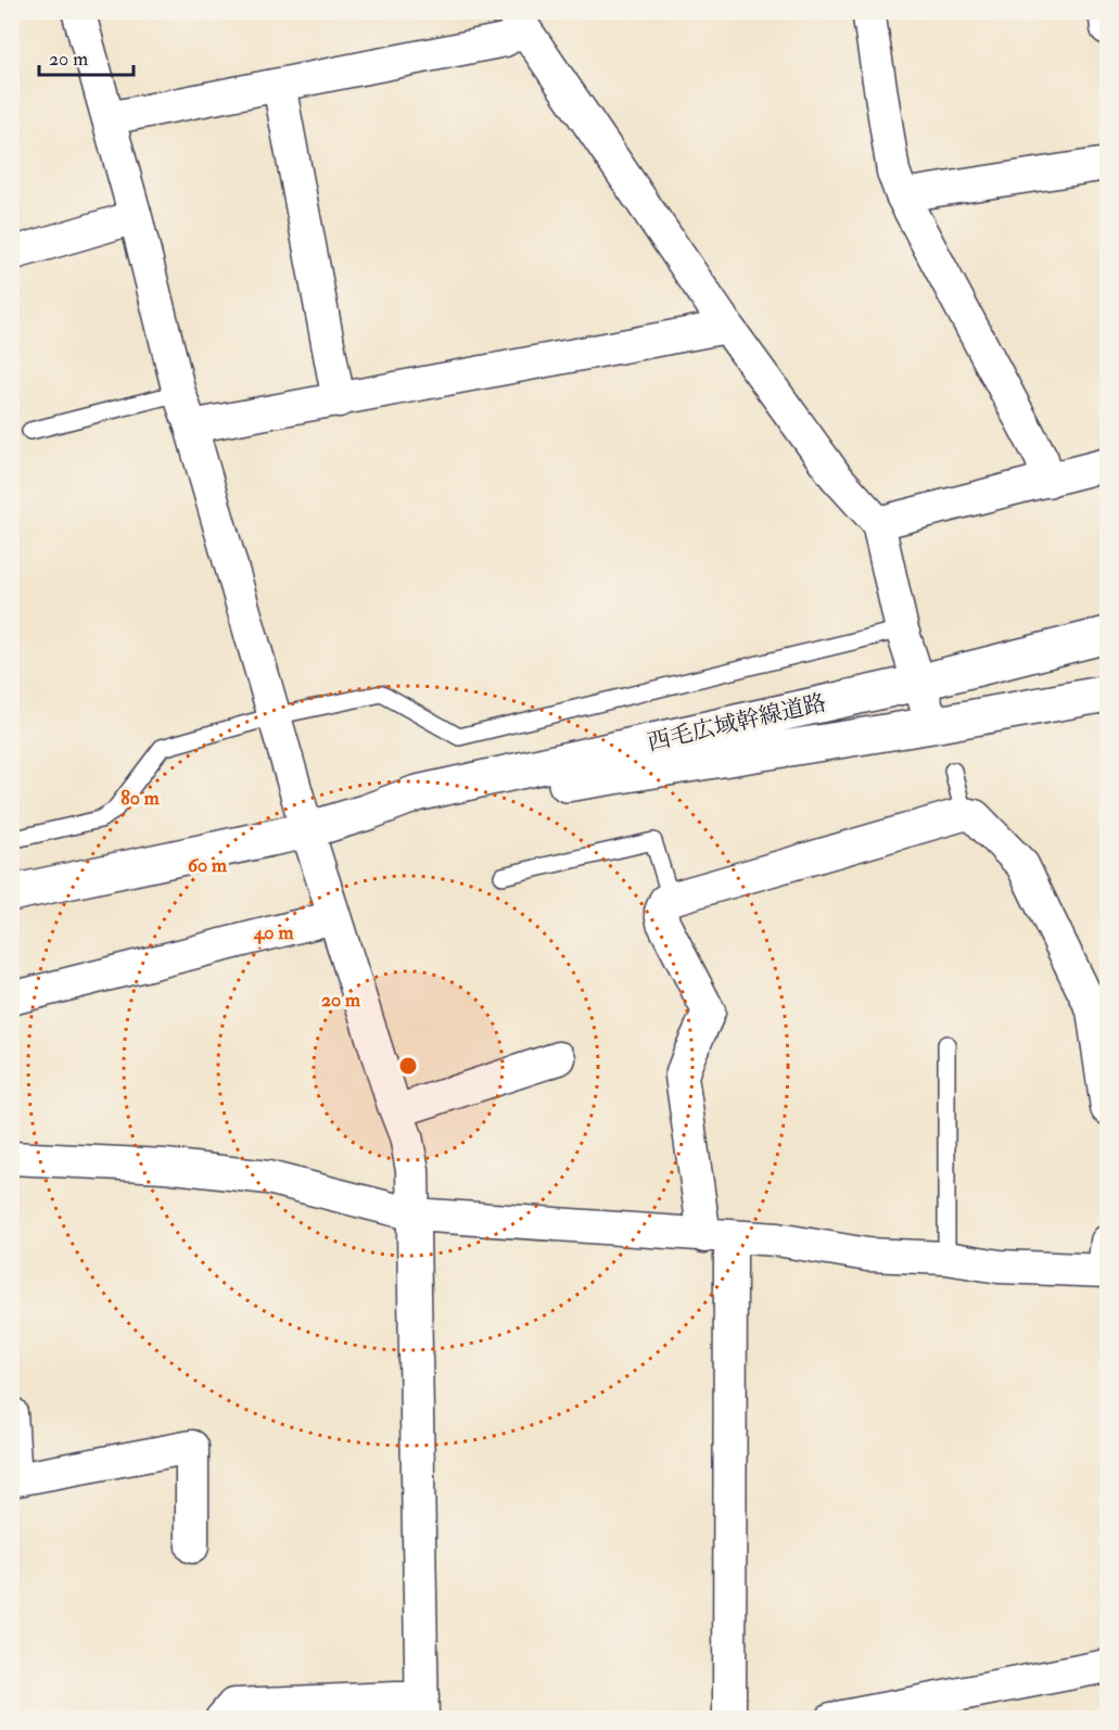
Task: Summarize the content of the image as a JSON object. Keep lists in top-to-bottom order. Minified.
{"streets":{"street":["西毛広域幹線道路"]},"scale_bar":"20 m","rings":["80 m","60 m","40 m","20 m"]}
